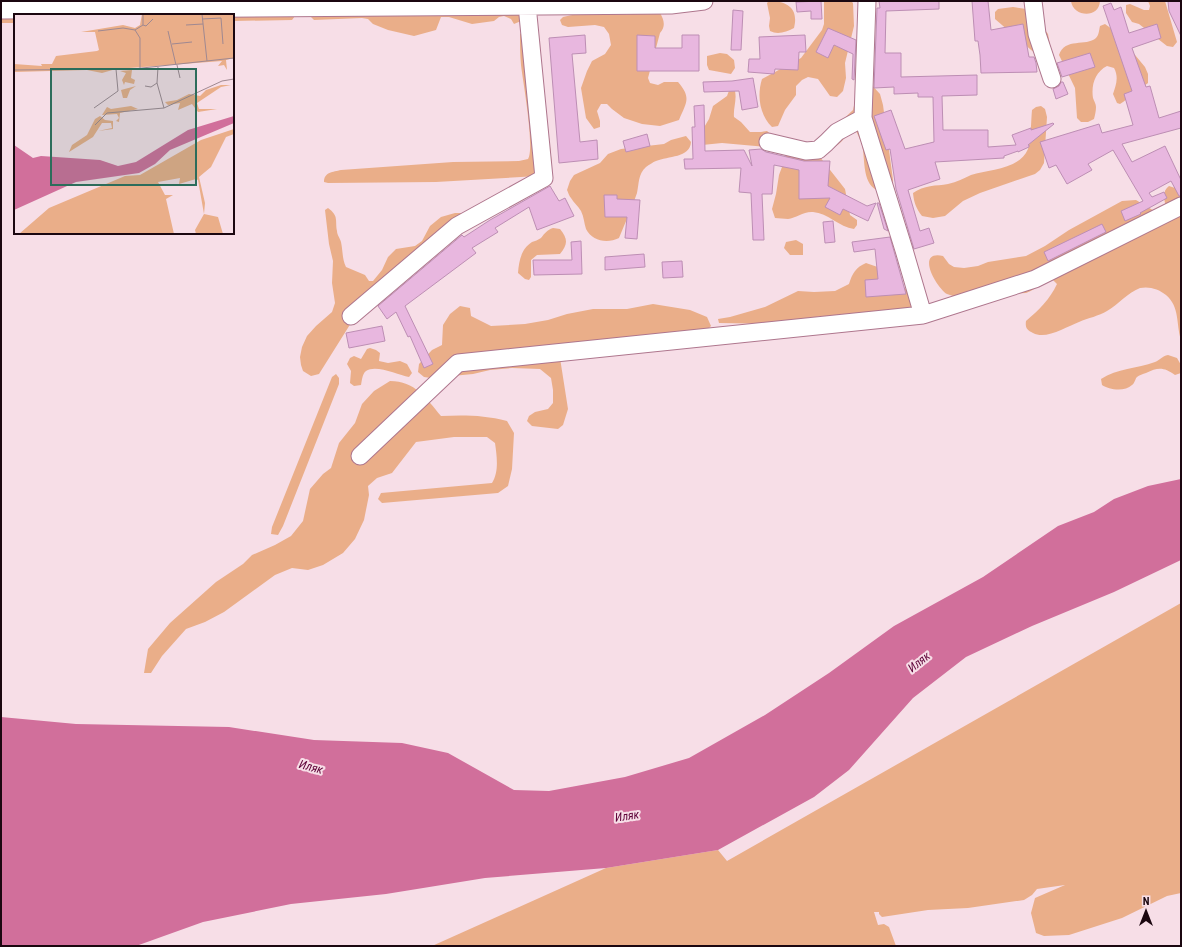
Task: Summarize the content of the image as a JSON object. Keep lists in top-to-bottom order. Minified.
{"water":["Иляк"],"north":"top"}
